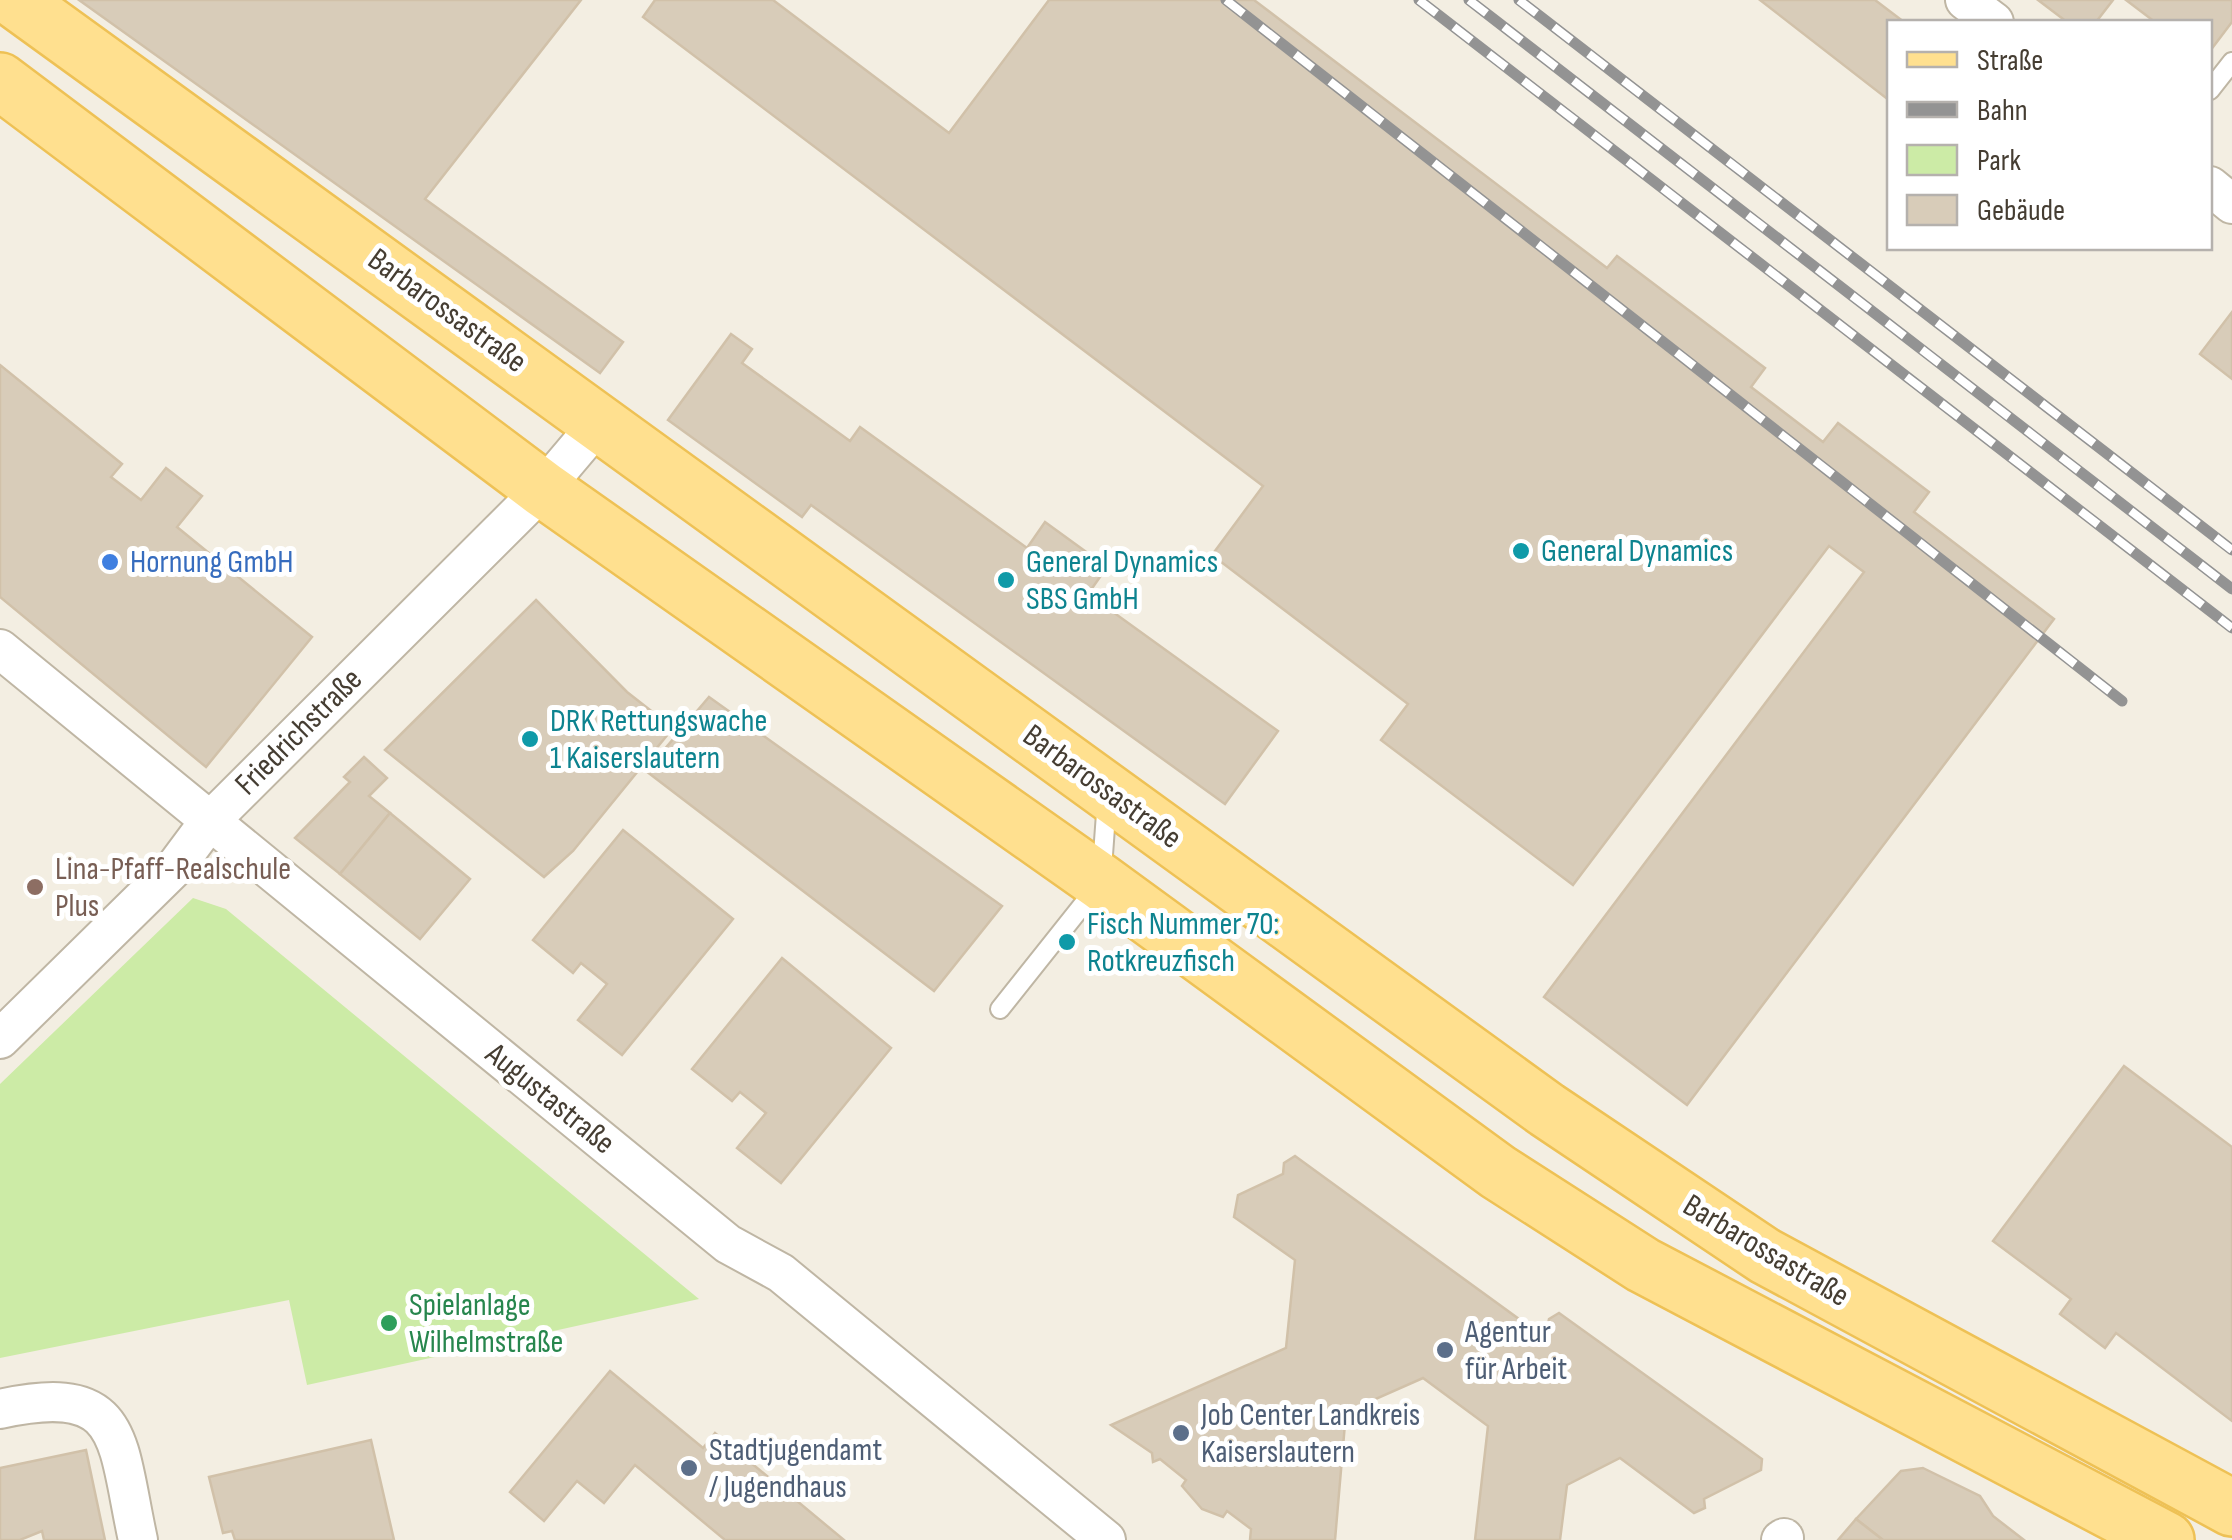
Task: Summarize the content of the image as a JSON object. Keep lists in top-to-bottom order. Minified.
{"streets":{"main road":["Barbarossastraße"],"street":["Friedrichstraße","Augustastraße"]},"crossings":[["Barbarossastraße","Friedrichstraße"],["Friedrichstraße","Augustastraße"]],"places":["General Dynamics","Hornung GmbH","General Dynamics SBS GmbH","DRK Rettungswache 1 Kaiserslautern","Lina-Pfaff-Realschule Plus","Fisch Nummer 70: Rotkreuzfisch","Spielanlage Wilhelmstraße","Agentur für Arbeit","Job Center Landkreis Kaiserslautern","Stadtjugendamt / Jugendhaus"],"legend":["Straße","Bahn","Park","Gebäude"]}
